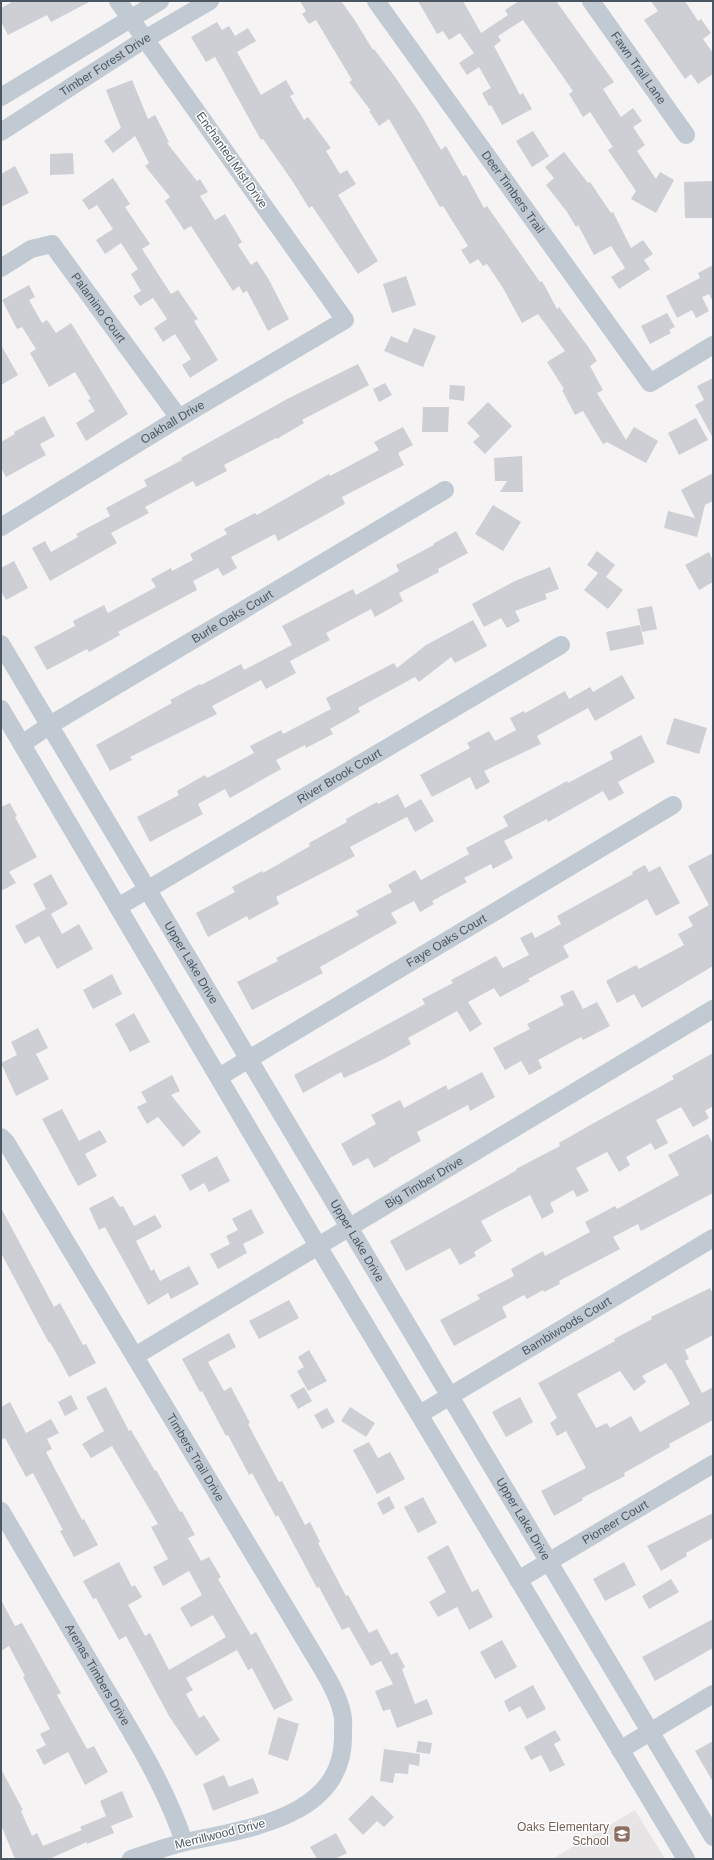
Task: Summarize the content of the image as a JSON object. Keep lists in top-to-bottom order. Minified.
{"streets":{"street":["Timber Forest Drive","Fawn Trail Lane","Enchanted Mist Drive","Deer Timbers Trail","Palamino Court","Oakhall Drive","Burle Oaks Court","River Brook Court","Faye Oaks Court","Upper Lake Drive","Big Timber Drive","Bambiwoods Court","Timbers Trail Drive","Pioneer Court","Arenas Timbers Drive","Merrillwood Drive"]},"crossings":[["Timber Forest Drive","Enchanted Mist Drive"],["Enchanted Mist Drive","Oakhall Drive"],["Palamino Court","Oakhall Drive"],["Burle Oaks Court","Upper Lake Drive"],["River Brook Court","Upper Lake Drive"],["Faye Oaks Court","Upper Lake Drive"],["Upper Lake Drive","Big Timber Drive"],["Upper Lake Drive","Bambiwoods Court"],["Upper Lake Drive","Pioneer Court"],["Big Timber Drive","Timbers Trail Drive"],["Timbers Trail Drive","Merrillwood Drive"],["Arenas Timbers Drive","Merrillwood Drive"]],"places":{"school or university":["Oaks Elementary School"]}}
